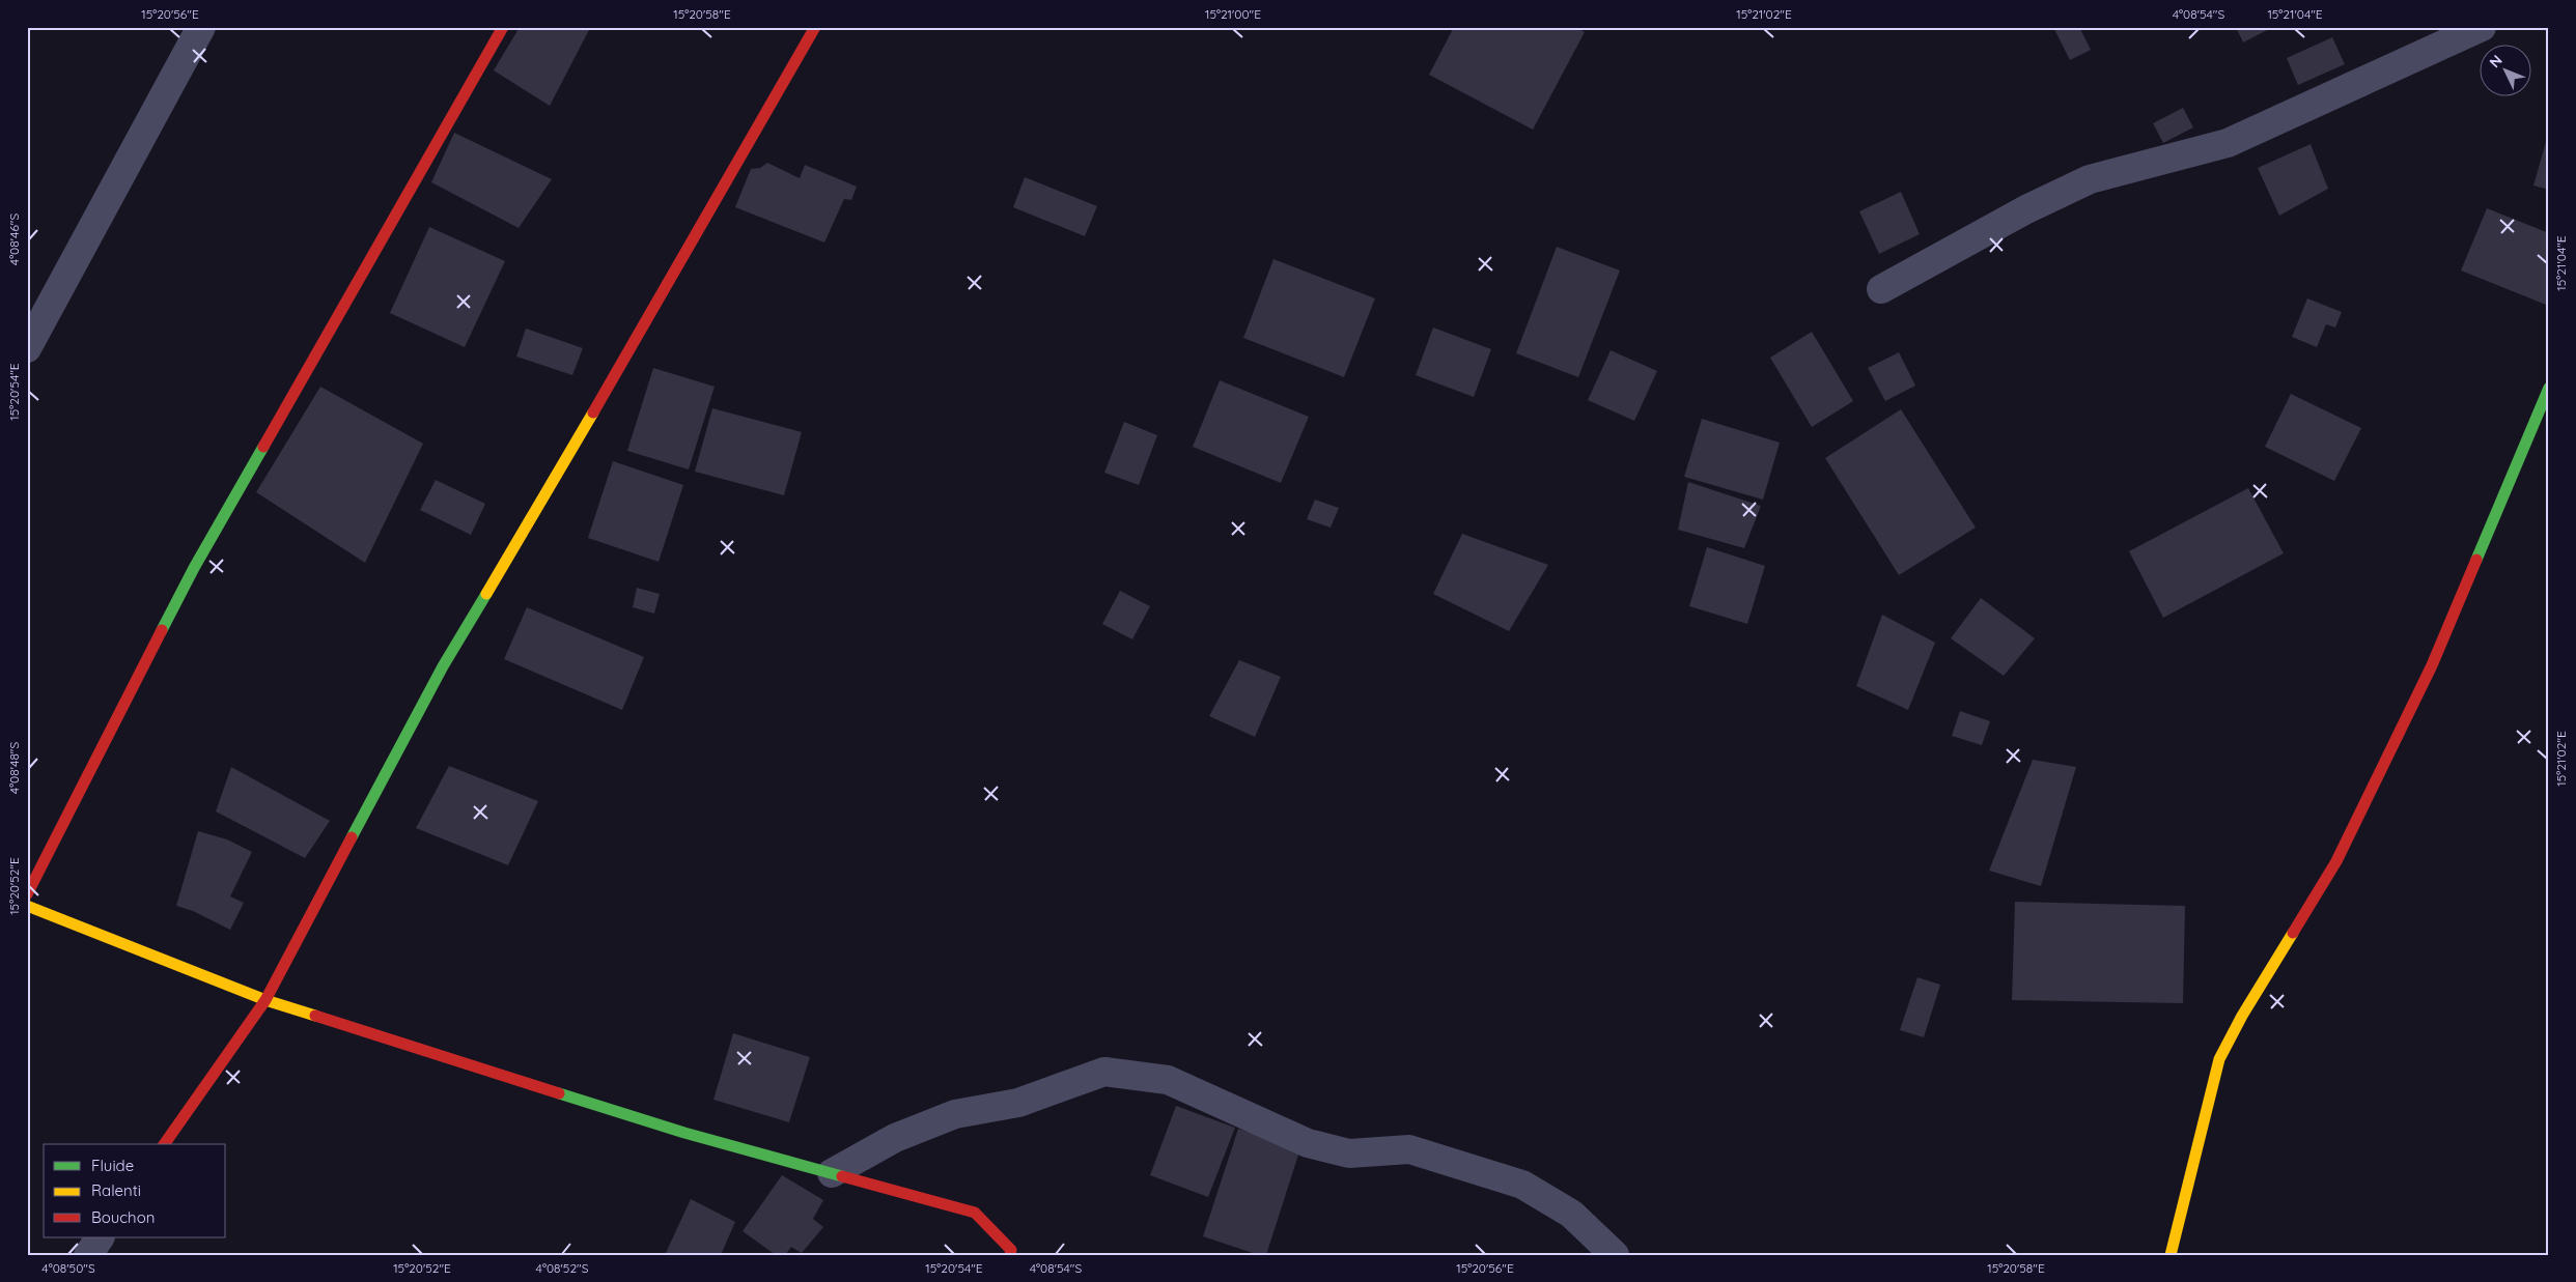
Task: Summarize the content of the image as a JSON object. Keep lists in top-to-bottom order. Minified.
{"legend":["Fluide","Ralenti","Bouchon"],"north":"top left","coordinates":["15°20'56\"E","15°20'58\"E","15°21'00\"E","15°21'02\"E","4°08'54\"S","15°21'04\"E","4°08'46\"S","15°20'54\"E","4°08'48\"S","15°20'52\"E","4°08'50\"S","4°08'52\"S"]}
